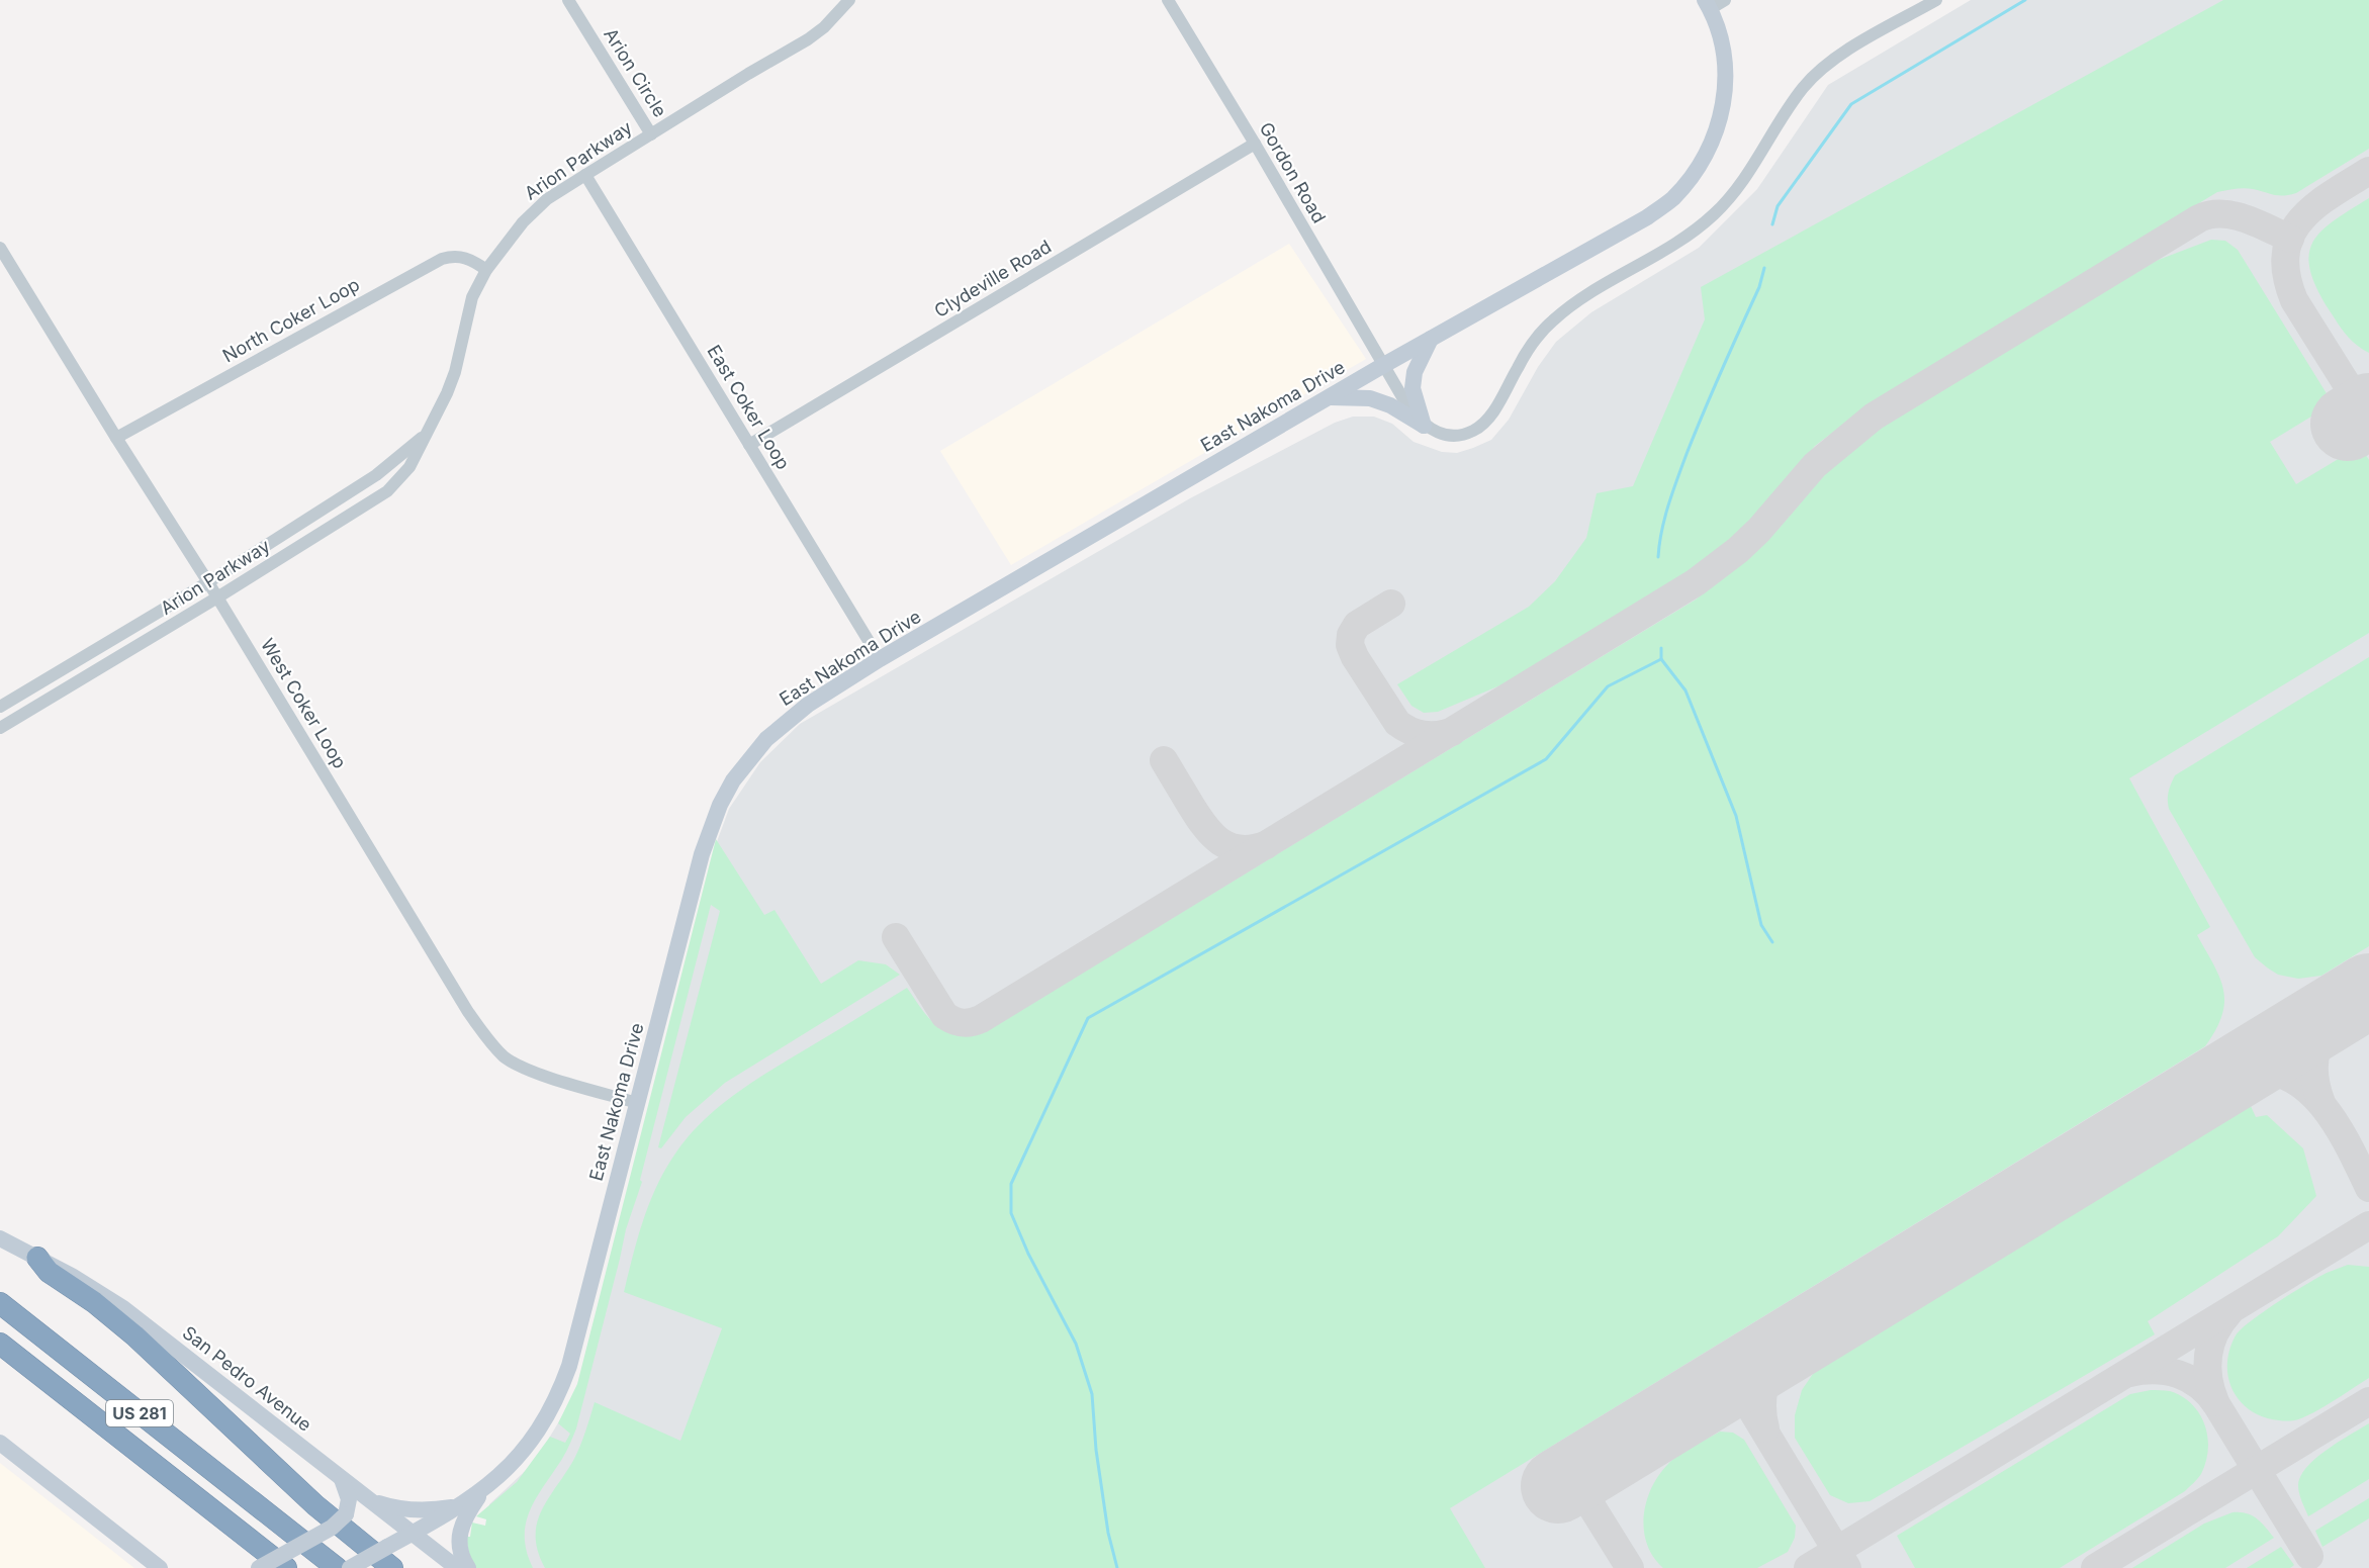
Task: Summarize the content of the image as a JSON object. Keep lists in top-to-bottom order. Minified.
{"streets":{"highway":["US 281"],"main road":["East Nakoma Drive","San Pedro Avenue"],"street":["Arion Circle","Arion Parkway","Gordon Road","Clydeville Road","North Coker Loop","East Coker Loop","West Coker Loop"]},"crossings":[["Arion Circle","Arion Parkway"],["Arion Parkway","North Coker Loop"],["Arion Parkway","East Coker Loop"],["Arion Parkway","West Coker Loop"],["Gordon Road","Clydeville Road"],["Gordon Road","East Nakoma Drive"],["Clydeville Road","East Coker Loop"],["North Coker Loop","West Coker Loop"],["East Nakoma Drive","East Coker Loop"],["East Nakoma Drive","West Coker Loop"],["East Nakoma Drive","San Pedro Avenue"]]}
